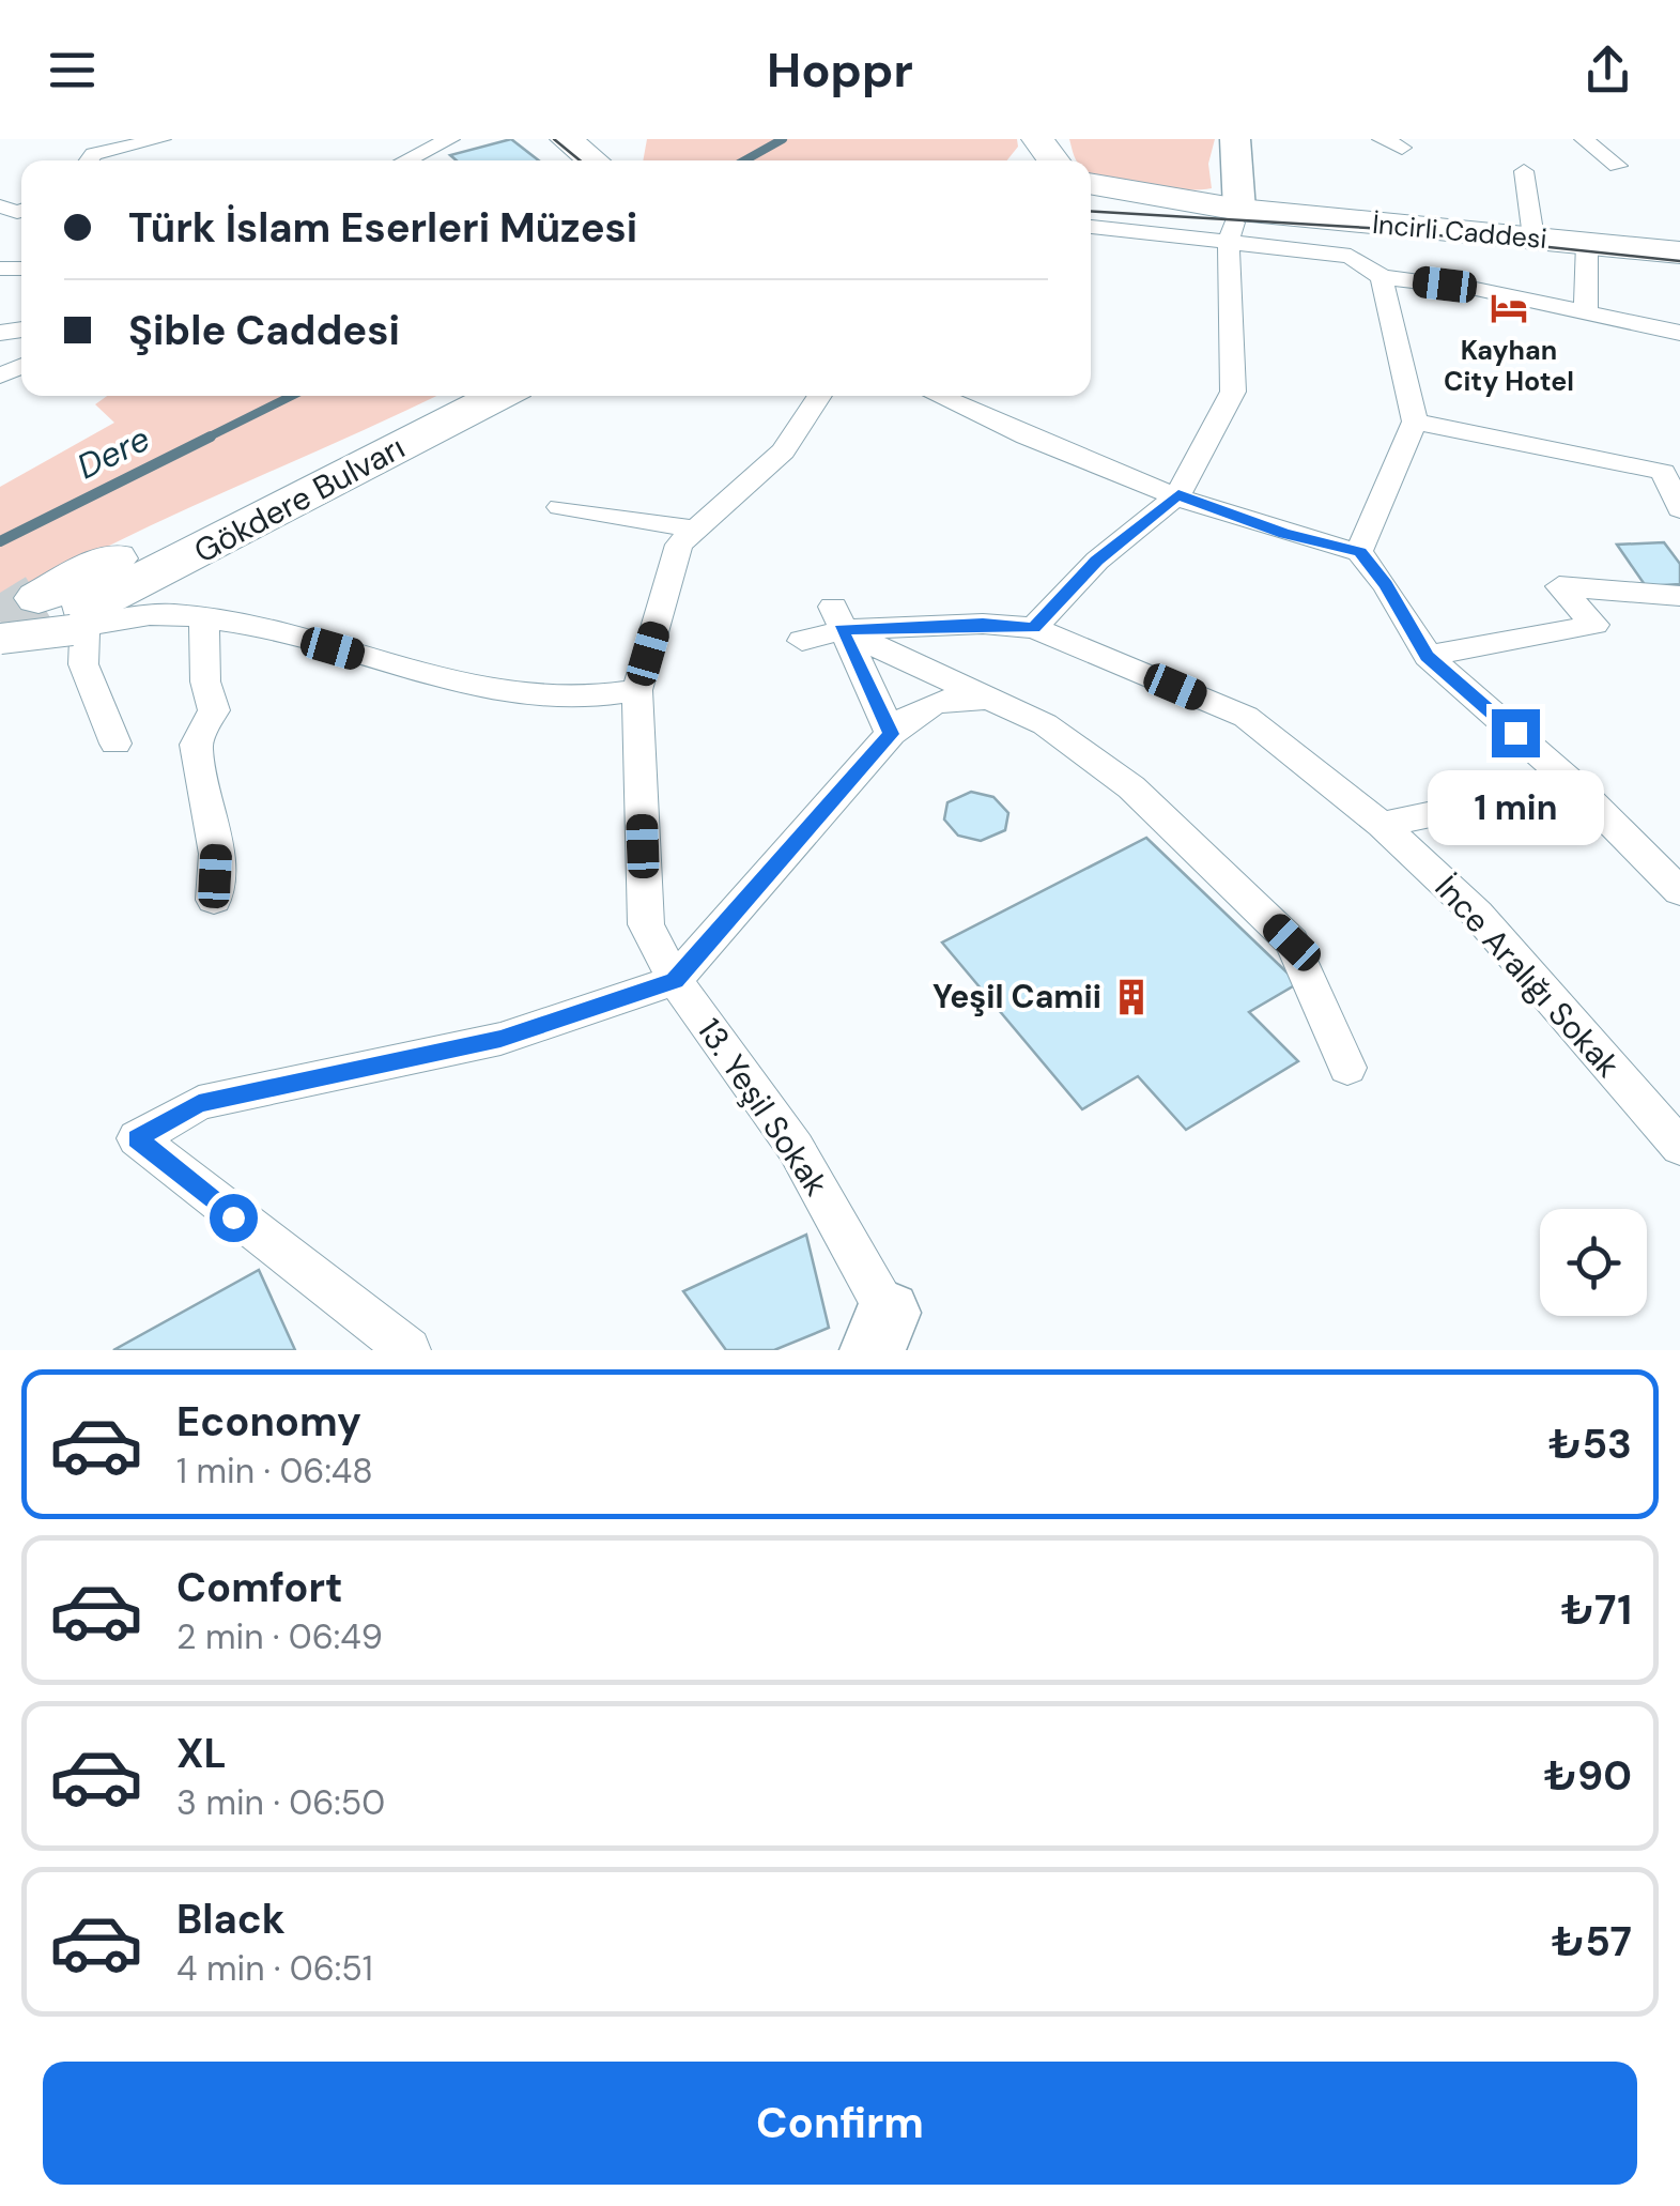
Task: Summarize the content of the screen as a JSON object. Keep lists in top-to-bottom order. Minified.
{"streets":{"main road":["İncirli Caddesi","Gökdere Bulvarı"],"street":["İnce Aralığı Sokak","13. Yeşil Sokak"]},"water":["Dere"],"places":{"hotel":["Kayhan City Hotel"],"building":["Yeşil Camii"]},"page":{"header":"Hoppr","banner":["Türk İslam Eserleri Müzesi","Şible Caddesi"],"bubble":"1 min","list":[{"name":"Economy","note":"1 min · 06:48","value":"₺53"},{"name":"Comfort","note":"2 min · 06:49","value":"₺71"},{"name":"XL","note":"3 min · 06:50","value":"₺90"},{"name":"Black","note":"4 min · 06:51","value":"₺57"}],"buttons":"Confirm"}}
